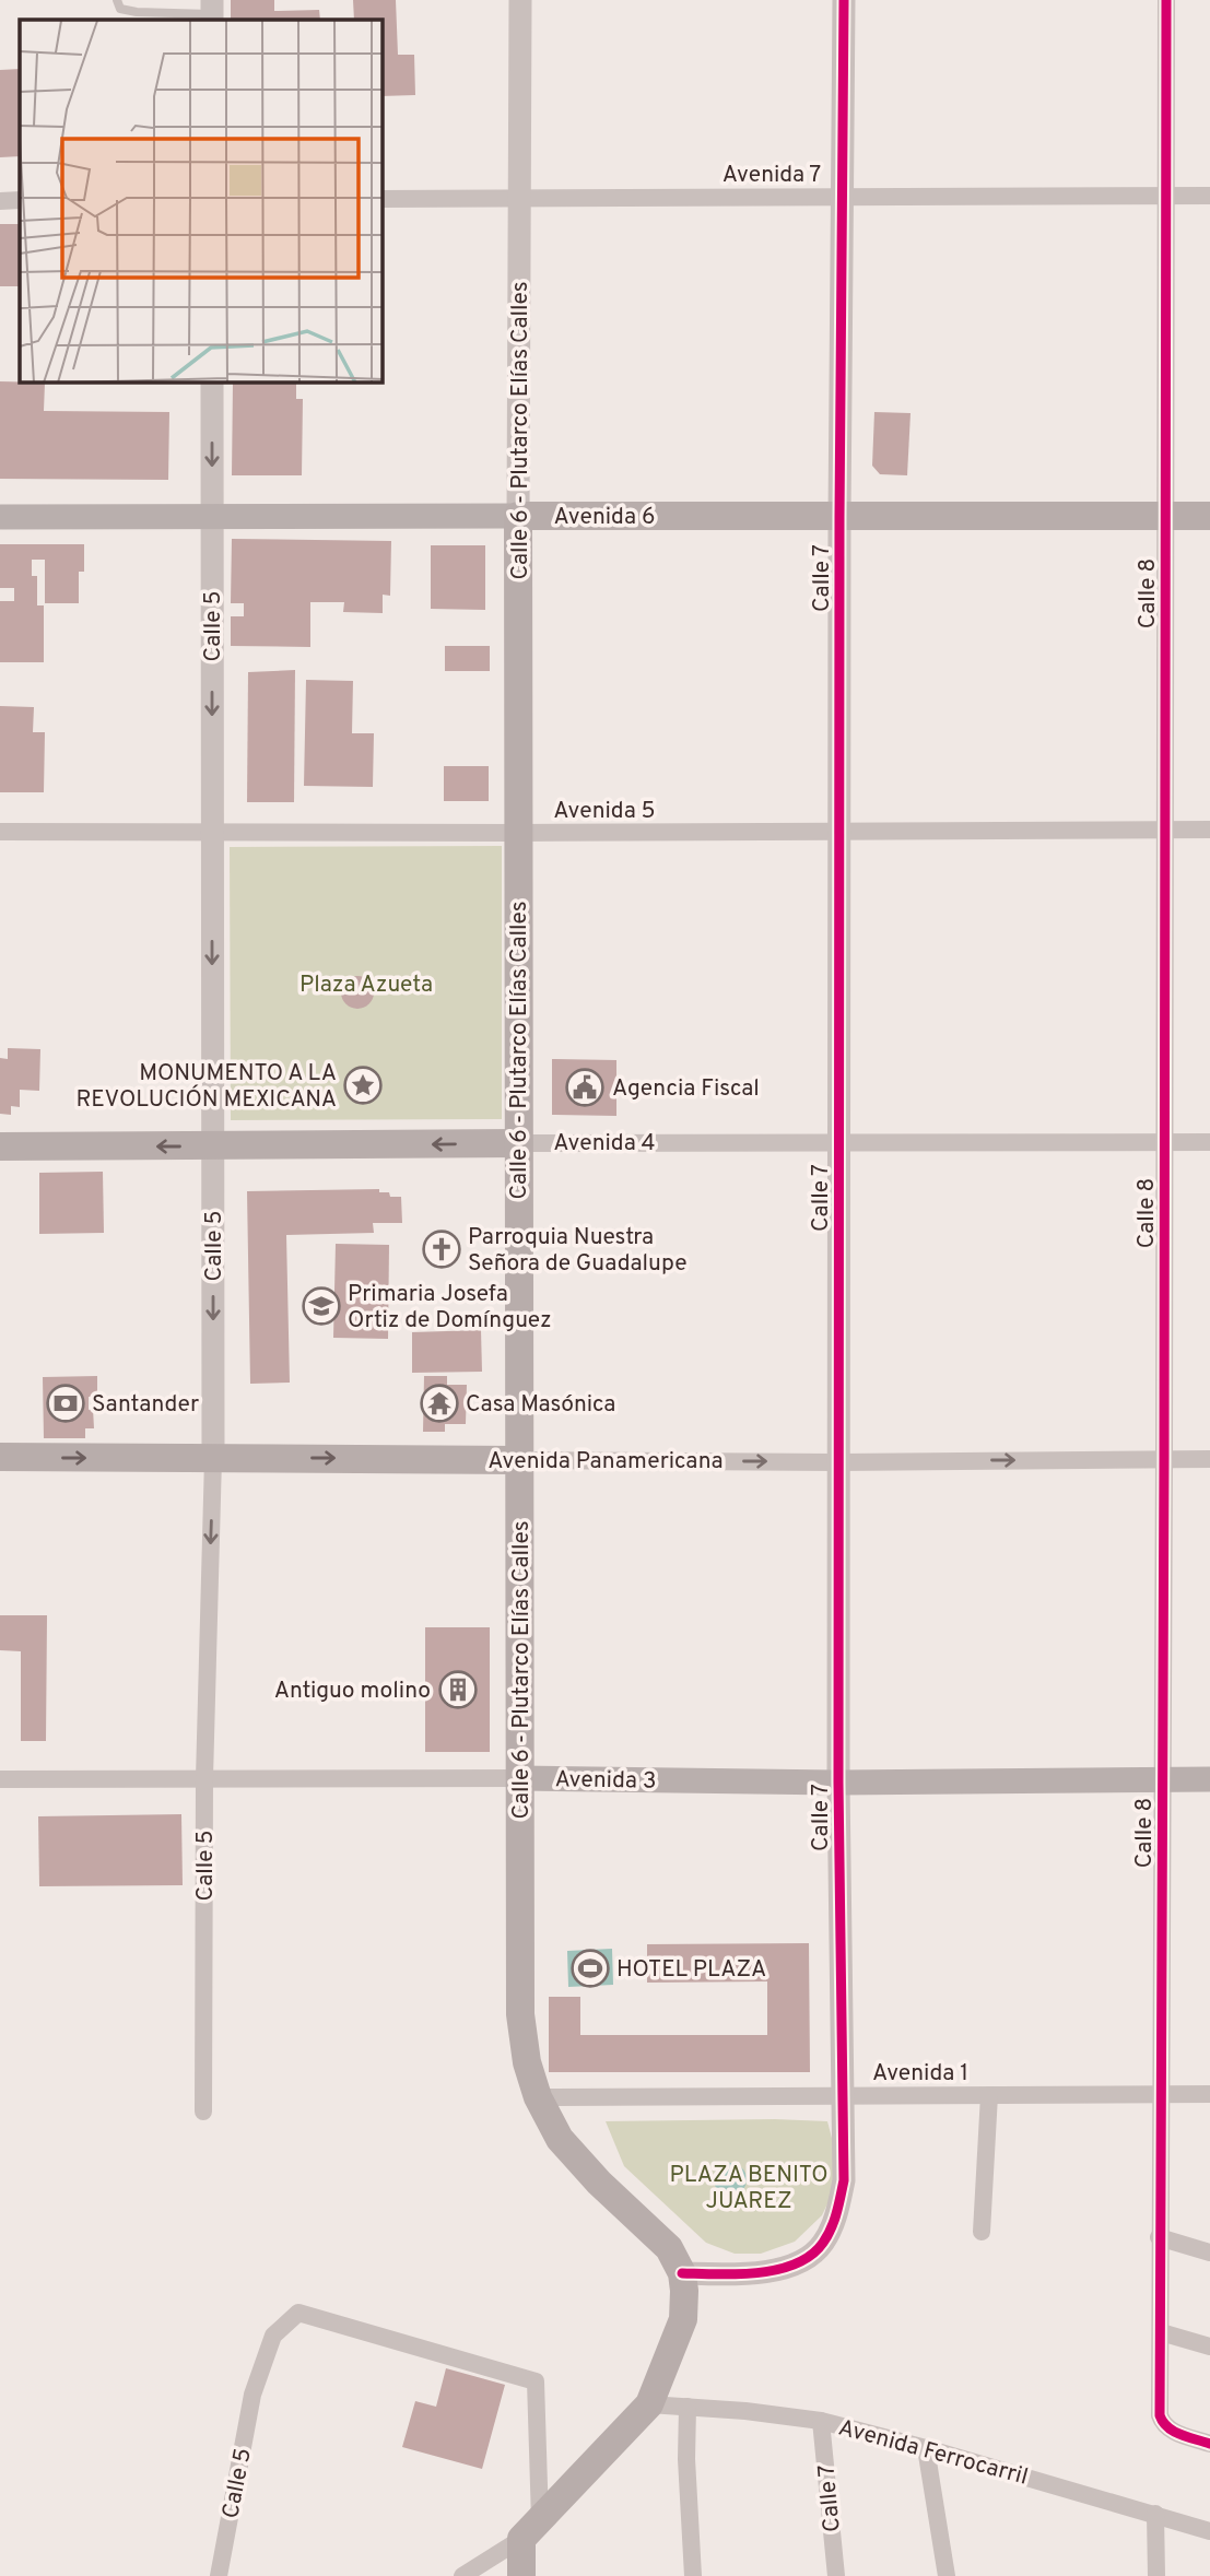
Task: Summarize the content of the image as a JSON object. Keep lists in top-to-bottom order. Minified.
{"streets":{"main road":["Calle 6 - Plutarco Elías Calles","Avenida 6","Avenida 4","Avenida Panamericana","Avenida 3"],"street":["Avenida 7","Calle 7","Calle 8","Calle 5","Avenida 5","Avenida 1","Avenida Ferrocarril"]},"crossings":[["Avenida 7","Calle 6 - Plutarco Elías Calles"],["Avenida 7","Calle 7"],["Avenida 7","Calle 8"],["Calle 6 - Plutarco Elías Calles","Avenida 6"],["Calle 6 - Plutarco Elías Calles","Calle 7"],["Calle 6 - Plutarco Elías Calles","Avenida 5"],["Calle 6 - Plutarco Elías Calles","Avenida 4"],["Calle 6 - Plutarco Elías Calles","Avenida Panamericana"],["Calle 6 - Plutarco Elías Calles","Avenida 3"],["Calle 6 - Plutarco Elías Calles","Avenida 1"],["Avenida 6","Calle 7"],["Avenida 6","Calle 8"],["Avenida 6","Calle 5"],["Calle 7","Avenida 5"],["Calle 7","Avenida 4"],["Calle 7","Avenida Panamericana"],["Calle 7","Avenida 3"],["Calle 7","Avenida 1"],["Calle 7","Avenida Ferrocarril"],["Calle 8","Avenida 5"],["Calle 8","Avenida 4"],["Calle 8","Avenida Panamericana"],["Calle 8","Avenida 3"],["Calle 8","Avenida 1"],["Calle 5","Avenida 5"],["Calle 5","Avenida 4"],["Calle 5","Avenida Panamericana"],["Calle 5","Avenida 3"]],"one_way":["Calle 5","Avenida 4","Avenida Panamericana"],"parks":["Plaza Azueta","PLAZA BENITO JUAREZ"],"places":{"place":["MONUMENTO A LA REVOLUCIÓN MEXICANA"],"public building":["Agencia Fiscal"],"church":["Parroquia Nuestra Señora de Guadalupe"],"school or university":["Primaria Josefa Ortiz de Domínguez"],"bank":["Santander"],"temple":["Casa Masónica"],"building":["Antiguo molino"],"sports":["HOTEL PLAZA"]}}
